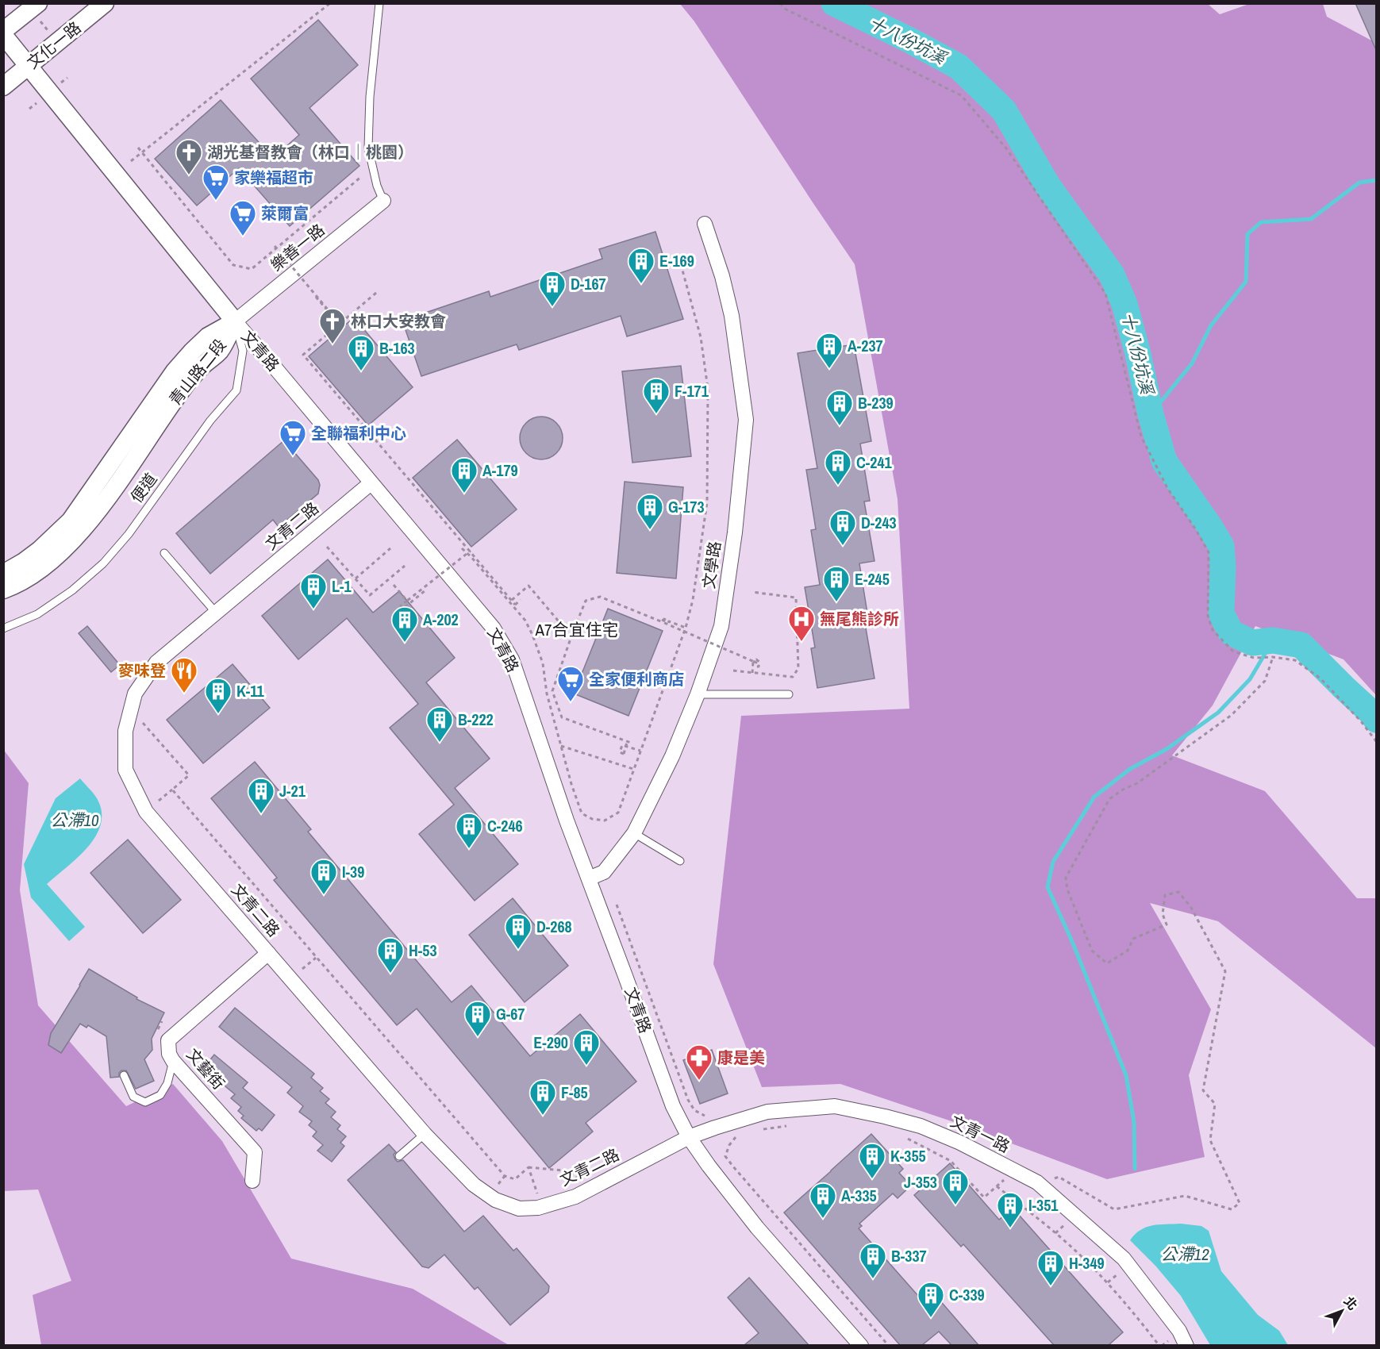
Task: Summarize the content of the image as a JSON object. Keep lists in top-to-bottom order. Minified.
{"streets":{"street":["文化一路","樂善一路","文青路","青山路二段","文青二路","文學路","文藝街","文青一路"],"lane":["便道"]},"crossings":[["文化一路","文青路"],["樂善一路","文青路"],["樂善一路","青山路二段"],["樂善一路","便道"],["文青路","青山路二段"],["文青路","便道"],["文青路","文青二路"],["文青路","文學路"],["文青路","文青一路"],["青山路二段","便道"],["文青二路","文藝街"],["文青二路","文青一路"]],"districts":["A7合宜住宅"],"water":["十八份坑溪","公滯10","公滯12"],"places":{"church":["湖光基督教會（林口｜桃園）","林口大安教會"],"supermarket":["家樂福超市","萊爾富","全聯福利中心","全家便利商店"],"building":["E-169","D-167","A-237","B-163","F-171","B-239","C-241","A-179","G-173","D-243","E-245","L-1","A-202","K-11","B-222","J-21","C-246","I-39","D-268","H-53","G-67","E-290","F-85","K-355","J-353","A-335","I-351","B-337","H-349","C-339"],"hospital":["無尾熊診所"],"restaurant":["麥味登"],"pharmacy":["康是美"]},"north":"top right"}
